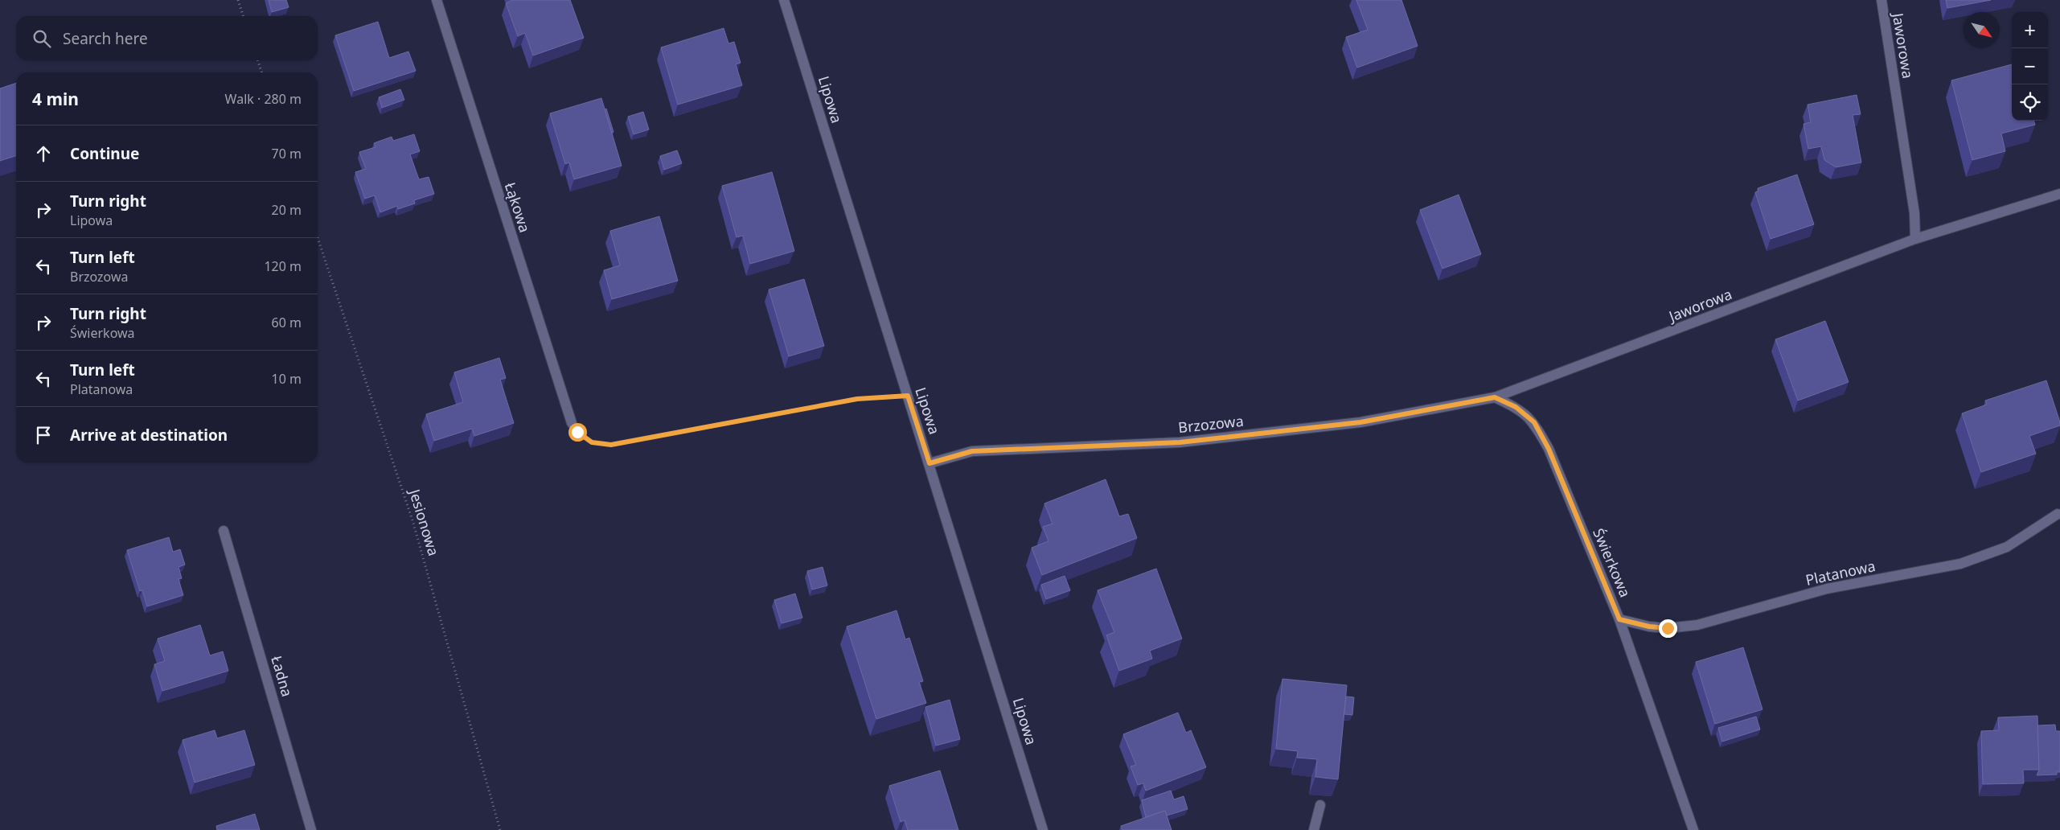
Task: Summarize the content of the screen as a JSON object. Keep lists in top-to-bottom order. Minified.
{"streets":{"street":["Jaworowa","Lipowa","Łąkowa","Brzozowa","Świerkowa","Platanowa","Ładna"],"path":["Jesionowa"]},"crossings":[["Jaworowa","Brzozowa"],["Jaworowa","Świerkowa"],["Lipowa","Brzozowa"],["Brzozowa","Świerkowa"],["Świerkowa","Platanowa"]],"north":"bottom right","page":{"map_buttons":["+","−"],"search":"Search here","heading":["4 min","Walk · 280 m"],"list":[["Continue","70 m"],["Turn right","Lipowa","20 m"],["Turn left","Brzozowa","120 m"],["Turn right","Świerkowa","60 m"],["Turn left","Platanowa","10 m"],"Arrive at destination"]}}
